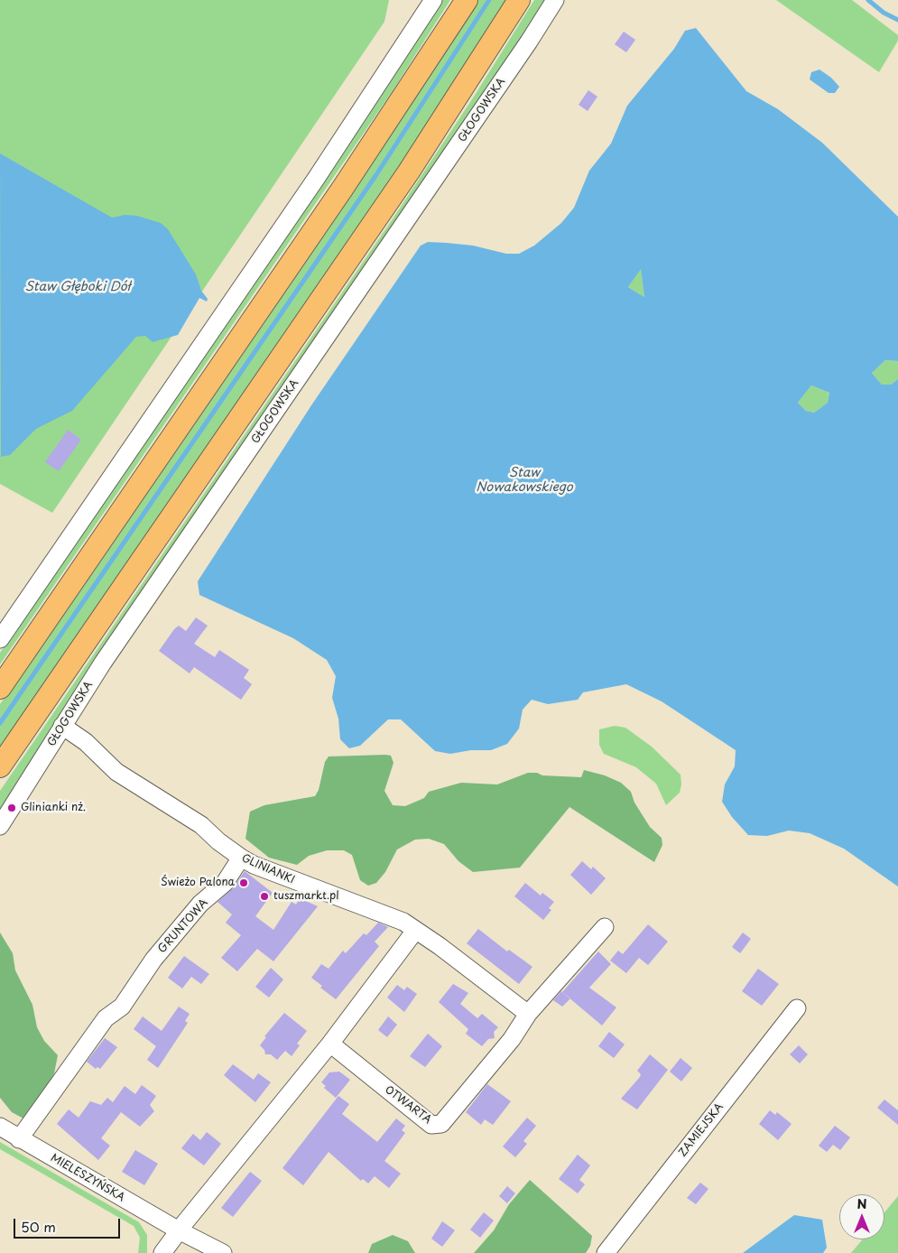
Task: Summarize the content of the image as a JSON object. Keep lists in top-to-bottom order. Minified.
{"streets":{"street":["GŁOGOWSKA","GLINIANKI","GRUNTOWA","OTWARTA","ZAMIEJSKA","MIELESZYŃSKA"]},"crossings":[["GŁOGOWSKA","GLINIANKI"],["GLINIANKI","GRUNTOWA"],["GLINIANKI","OTWARTA"],["GRUNTOWA","MIELESZYŃSKA"]],"water":["Staw Głęboki Dół","Staw Nowakowskiego"],"places":["Glinianki nż.","Świeżo Palona","tuszmarkt.pl"],"scale_bar":"50 m","north":"top"}
